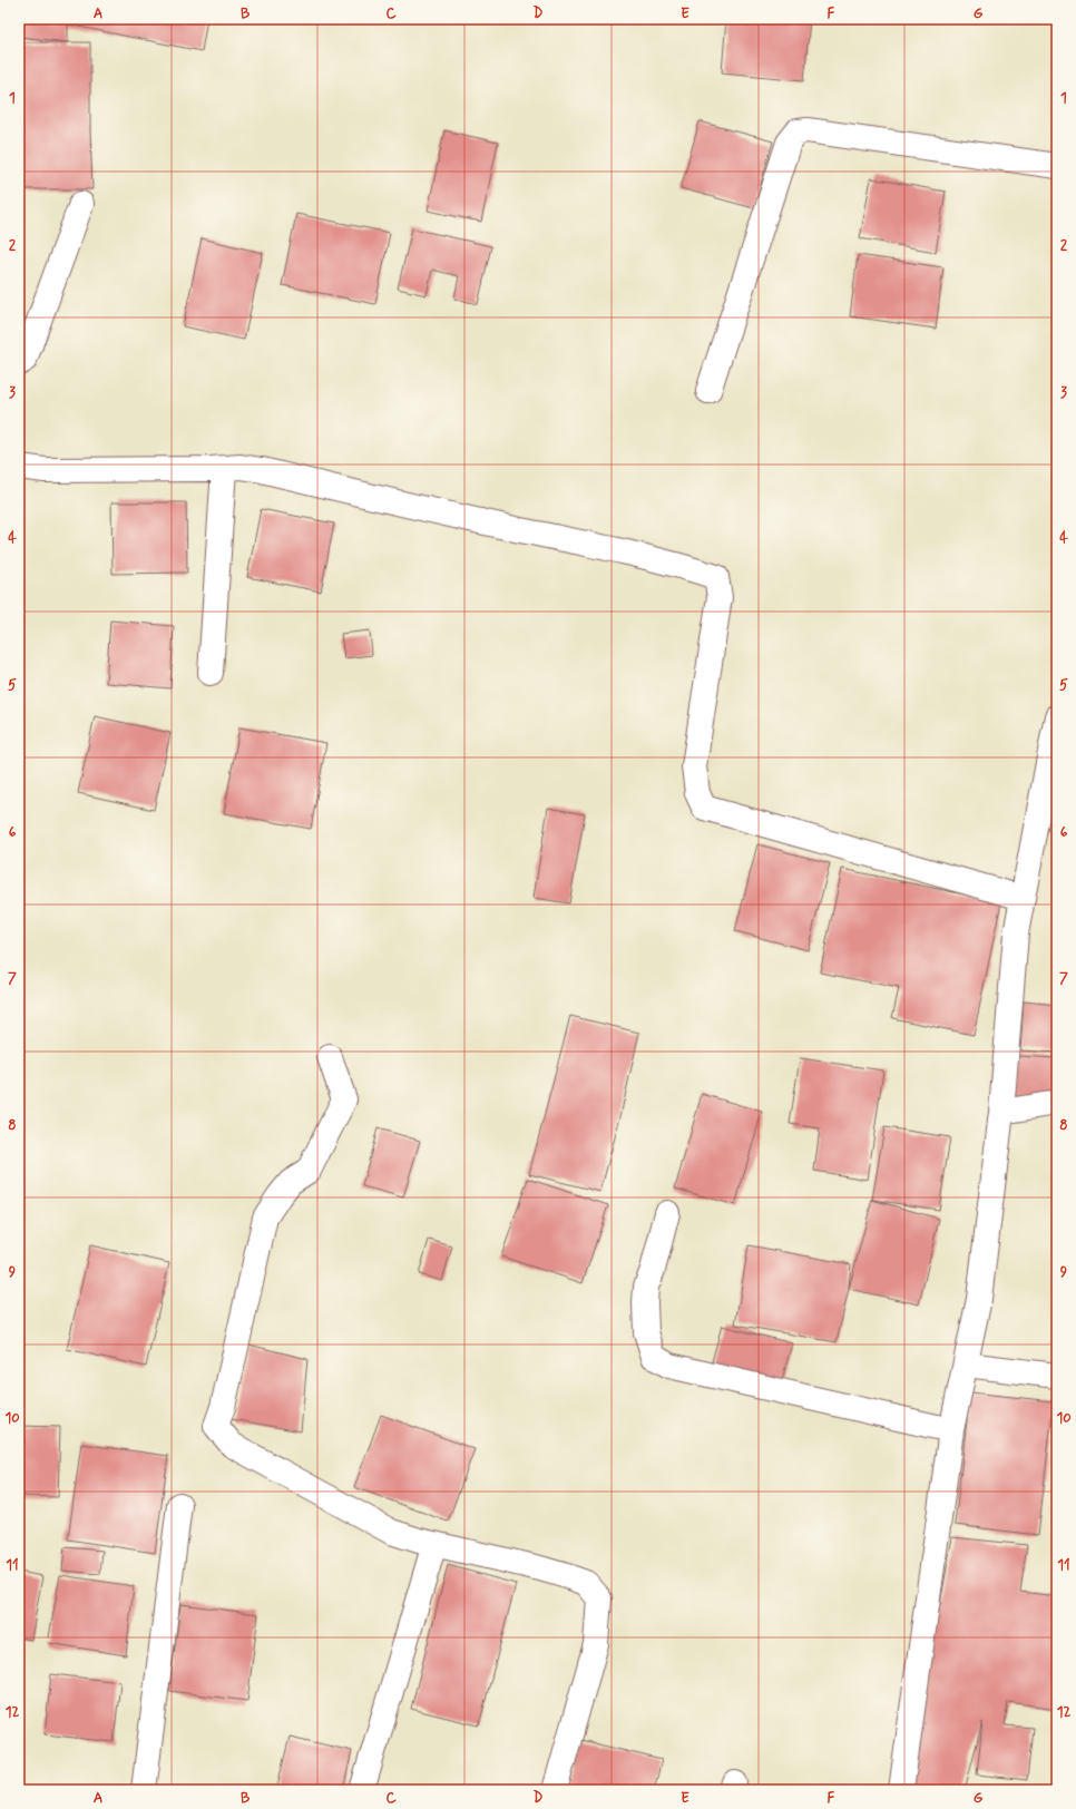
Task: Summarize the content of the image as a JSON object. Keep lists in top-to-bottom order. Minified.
{"grid":{"columns":["A","B","C","D","E","F","G"],"rows":["1","2","3","4","5","6","7","8","9","10","11","12"]}}
